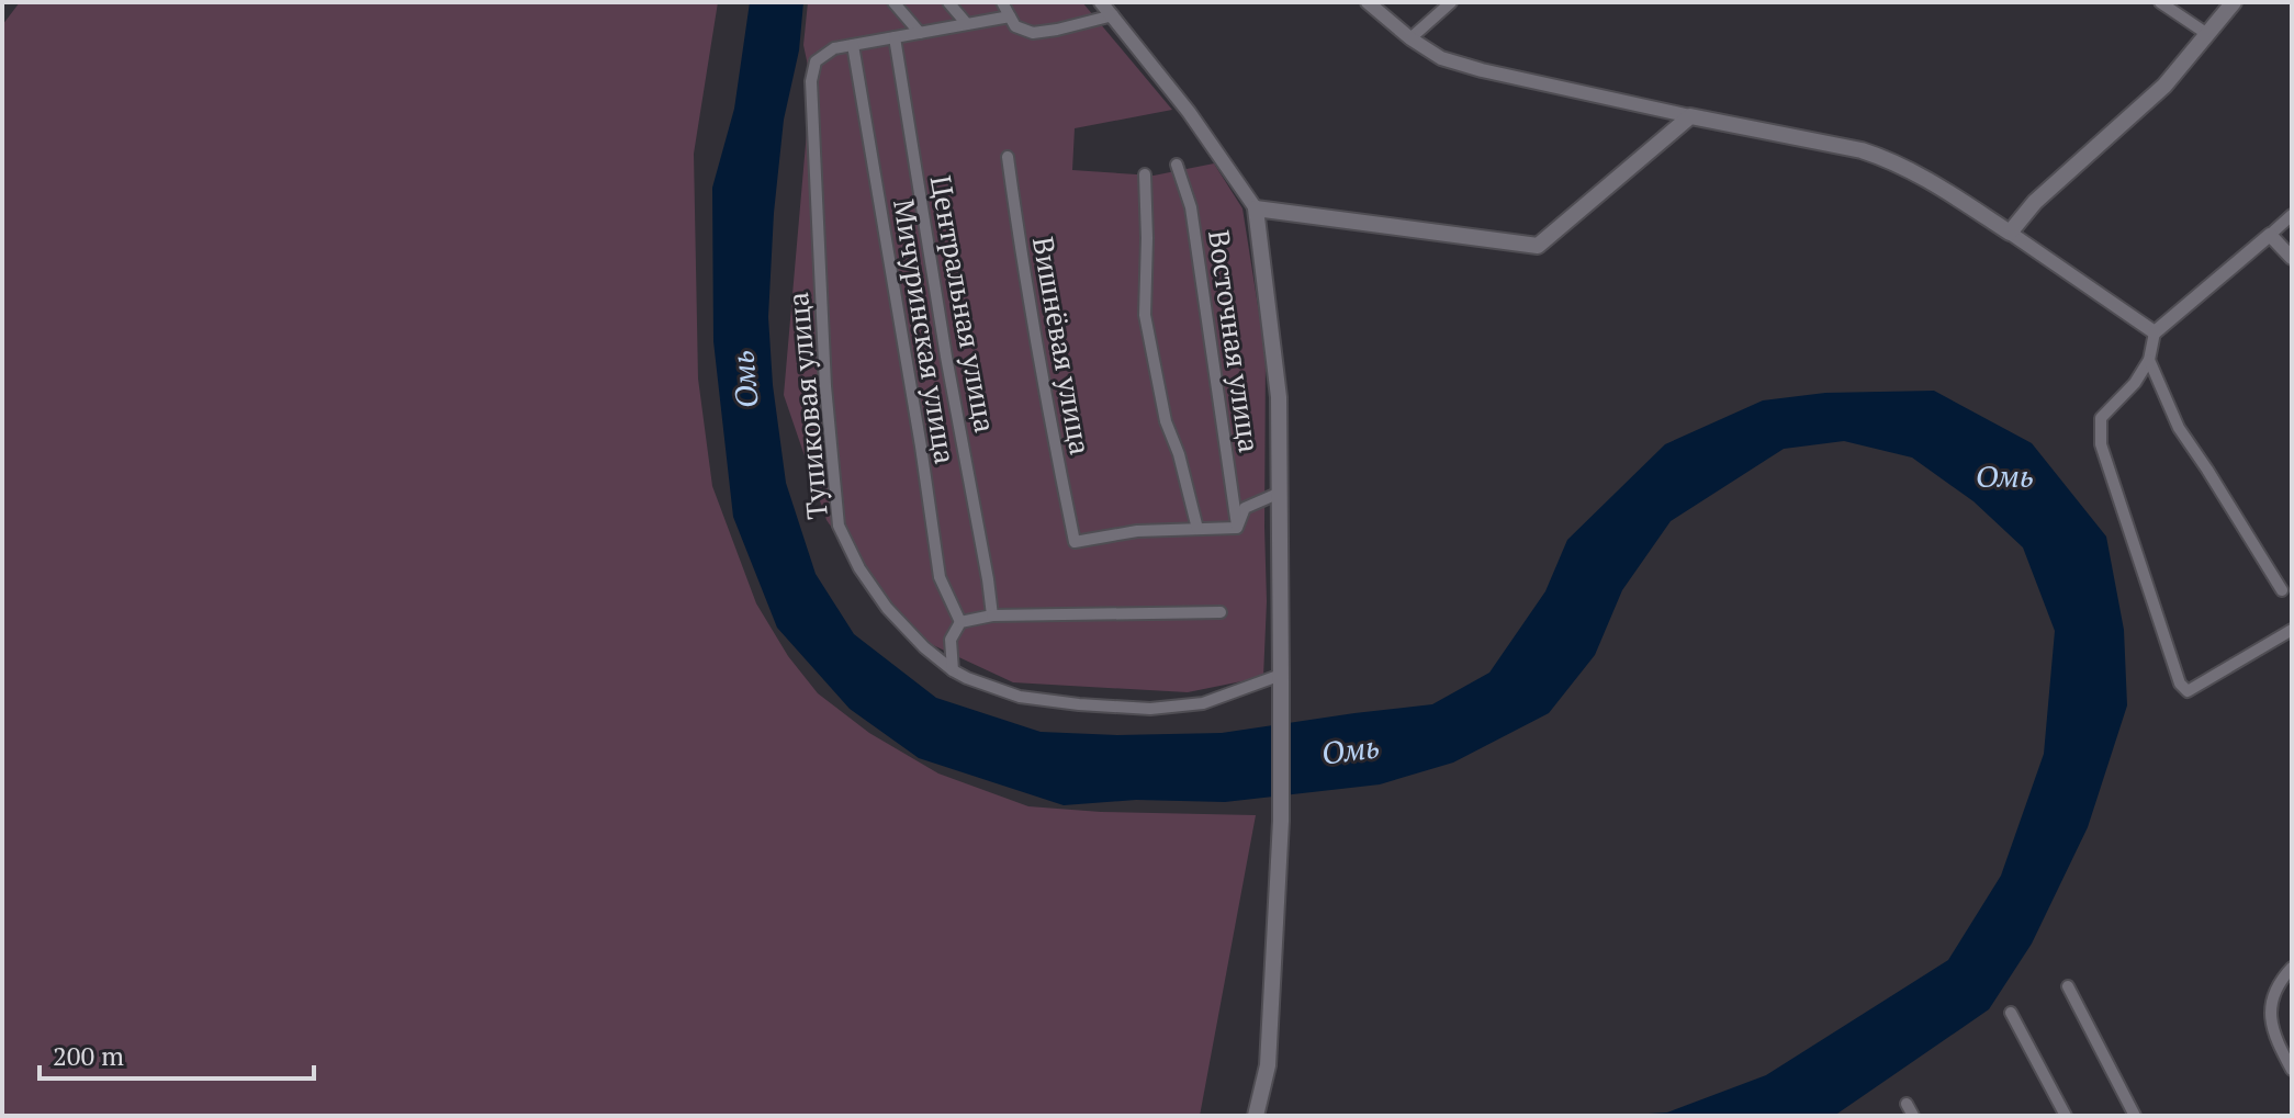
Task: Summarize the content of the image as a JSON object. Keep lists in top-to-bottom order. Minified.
{"streets":{"street":["Центральная улица","Мичуринская улица","Восточная улица","Вишнёвая улица","Тупиковая улица"]},"crossings":[["Мичуринская улица","Тупиковая улица"]],"water":["Омь"],"scale_bar":"200 m"}
